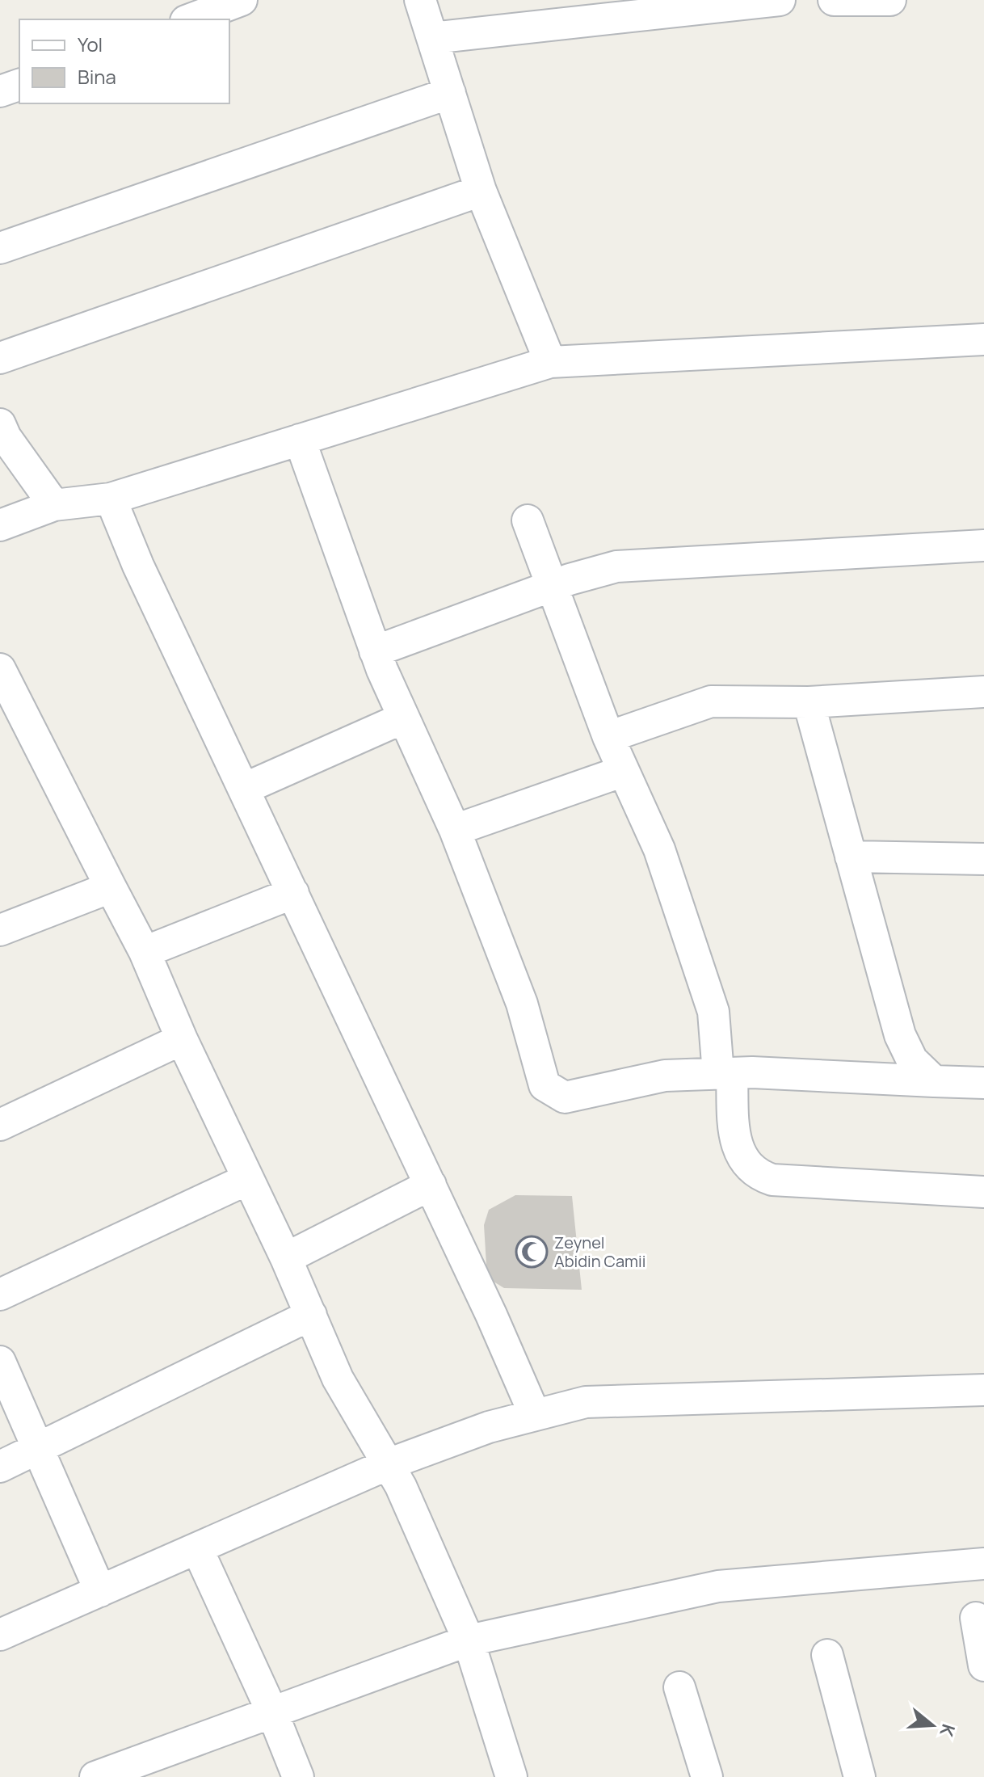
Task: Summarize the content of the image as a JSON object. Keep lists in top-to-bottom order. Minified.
{"places":{"mosque":["Zeynel Abidin Camii"]},"legend":["Yol","Bina"],"north":"right"}
